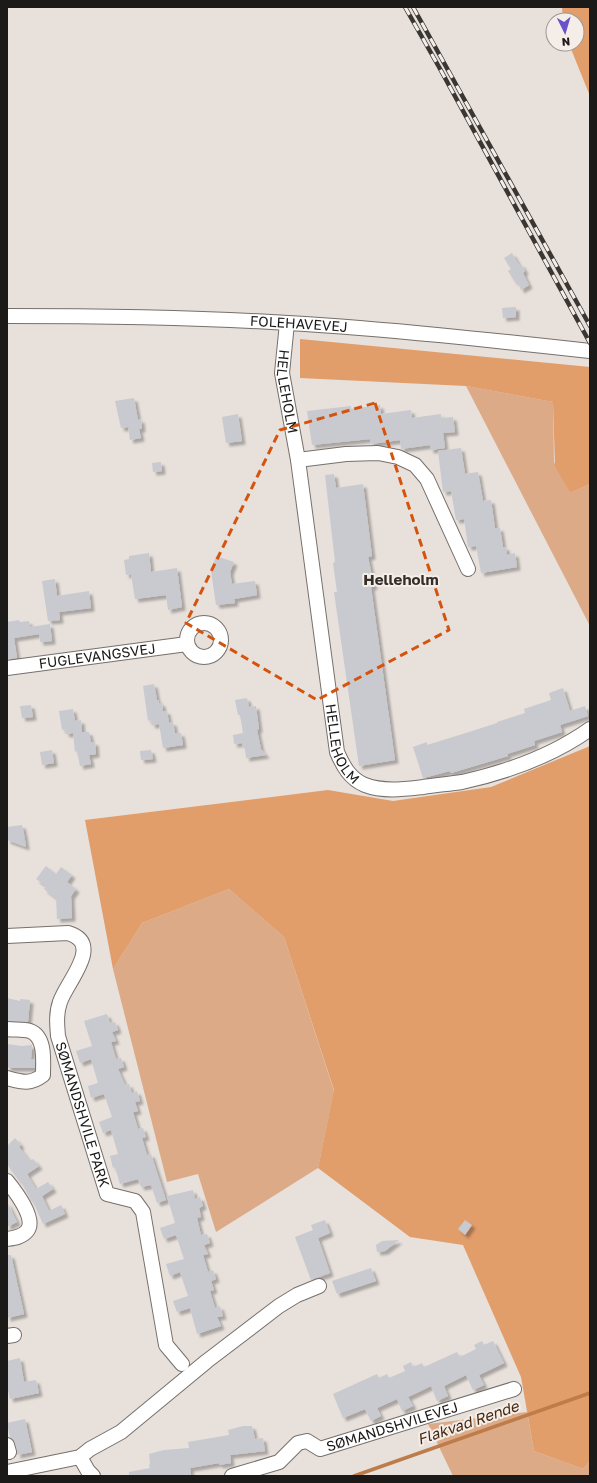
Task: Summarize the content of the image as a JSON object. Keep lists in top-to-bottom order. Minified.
{"streets":{"street":["FOLEHAVEVEJ","HELLEHOLM","FUGLEVANGSVEJ","SØMANDSHVILE PARK","SØMANDSHVILEVEJ"]},"crossings":[["FOLEHAVEVEJ","HELLEHOLM"]],"districts":["Helleholm"],"water":["Flakvad Rende"],"north":"bottom"}
